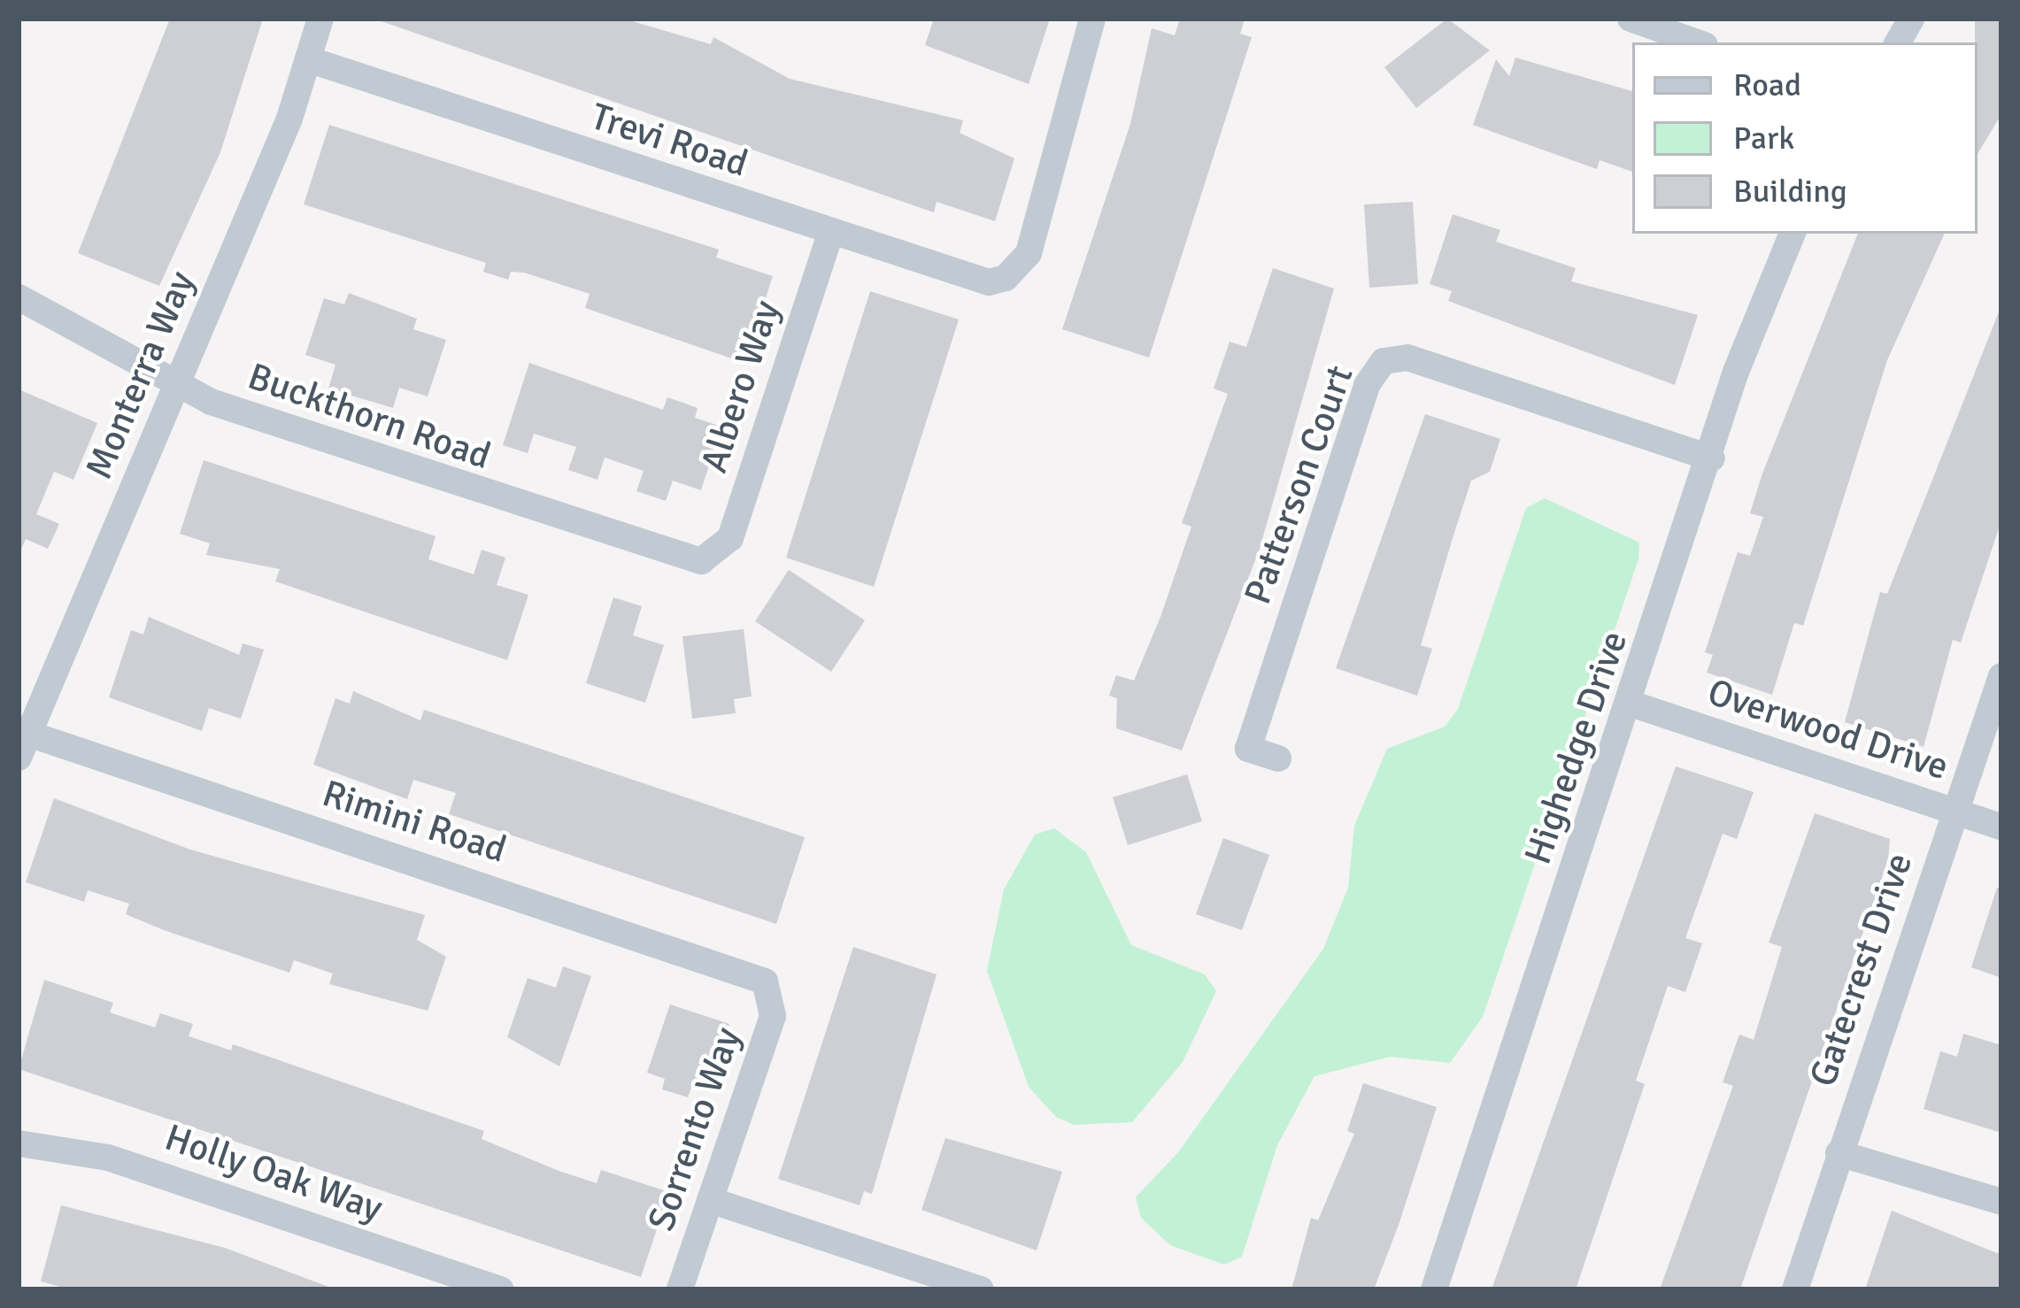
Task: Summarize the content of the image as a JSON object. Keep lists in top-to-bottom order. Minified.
{"streets":{"street":["Trevi Road","Monterra Way","Albero Way","Buckthorn Road","Patterson Court","Overwood Drive","Highedge Drive","Rimini Road","Gatecrest Drive","Sorrento Way","Holly Oak Way"]},"crossings":[["Trevi Road","Monterra Way"],["Trevi Road","Albero Way"],["Monterra Way","Buckthorn Road"],["Monterra Way","Rimini Road"],["Albero Way","Buckthorn Road"],["Patterson Court","Highedge Drive"],["Overwood Drive","Highedge Drive"],["Overwood Drive","Gatecrest Drive"],["Rimini Road","Sorrento Way"]],"legend":["Road","Park","Building"]}
